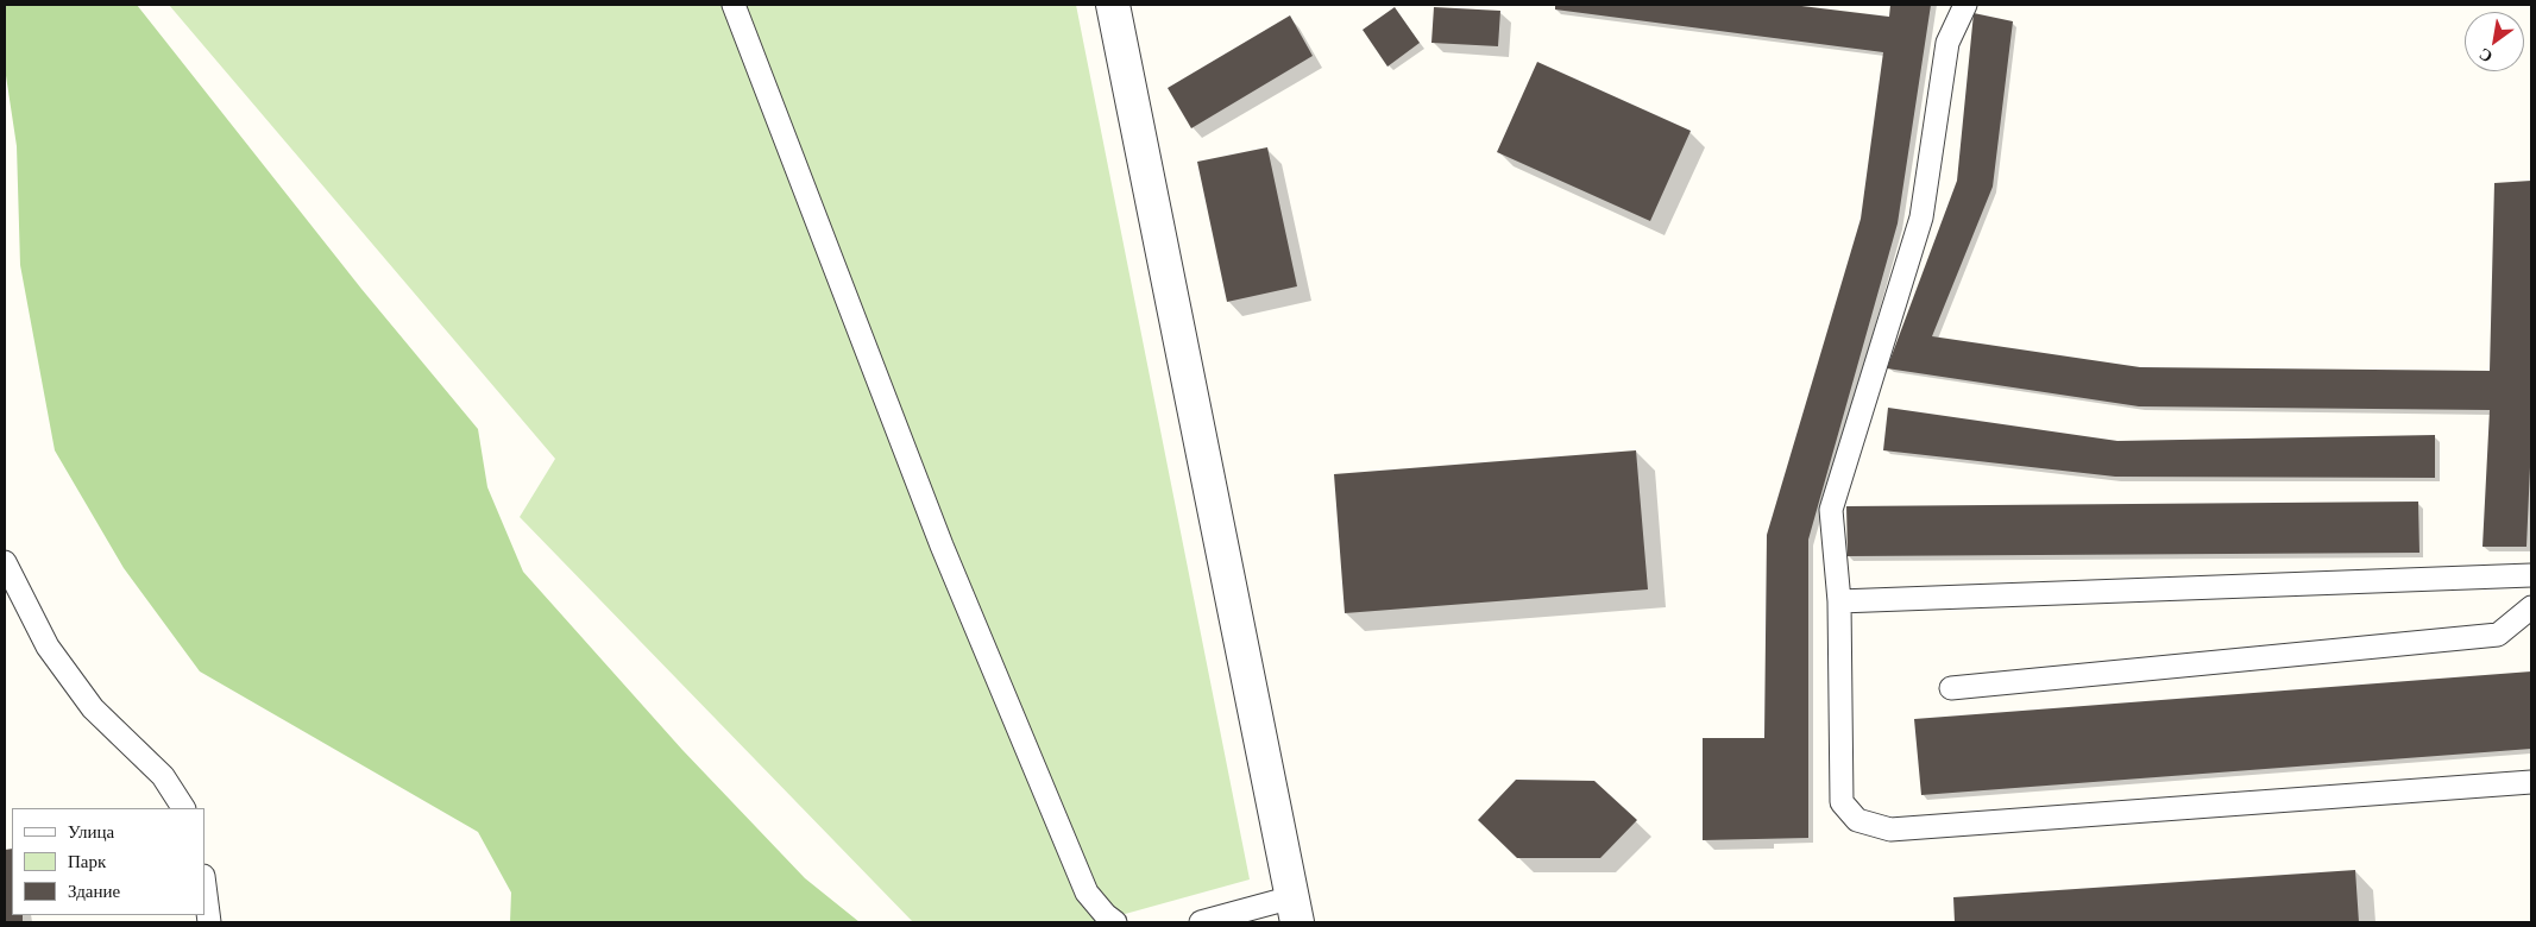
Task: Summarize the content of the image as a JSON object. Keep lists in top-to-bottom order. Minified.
{"legend":["Улица","Парк","Здание"],"north":"bottom left"}
